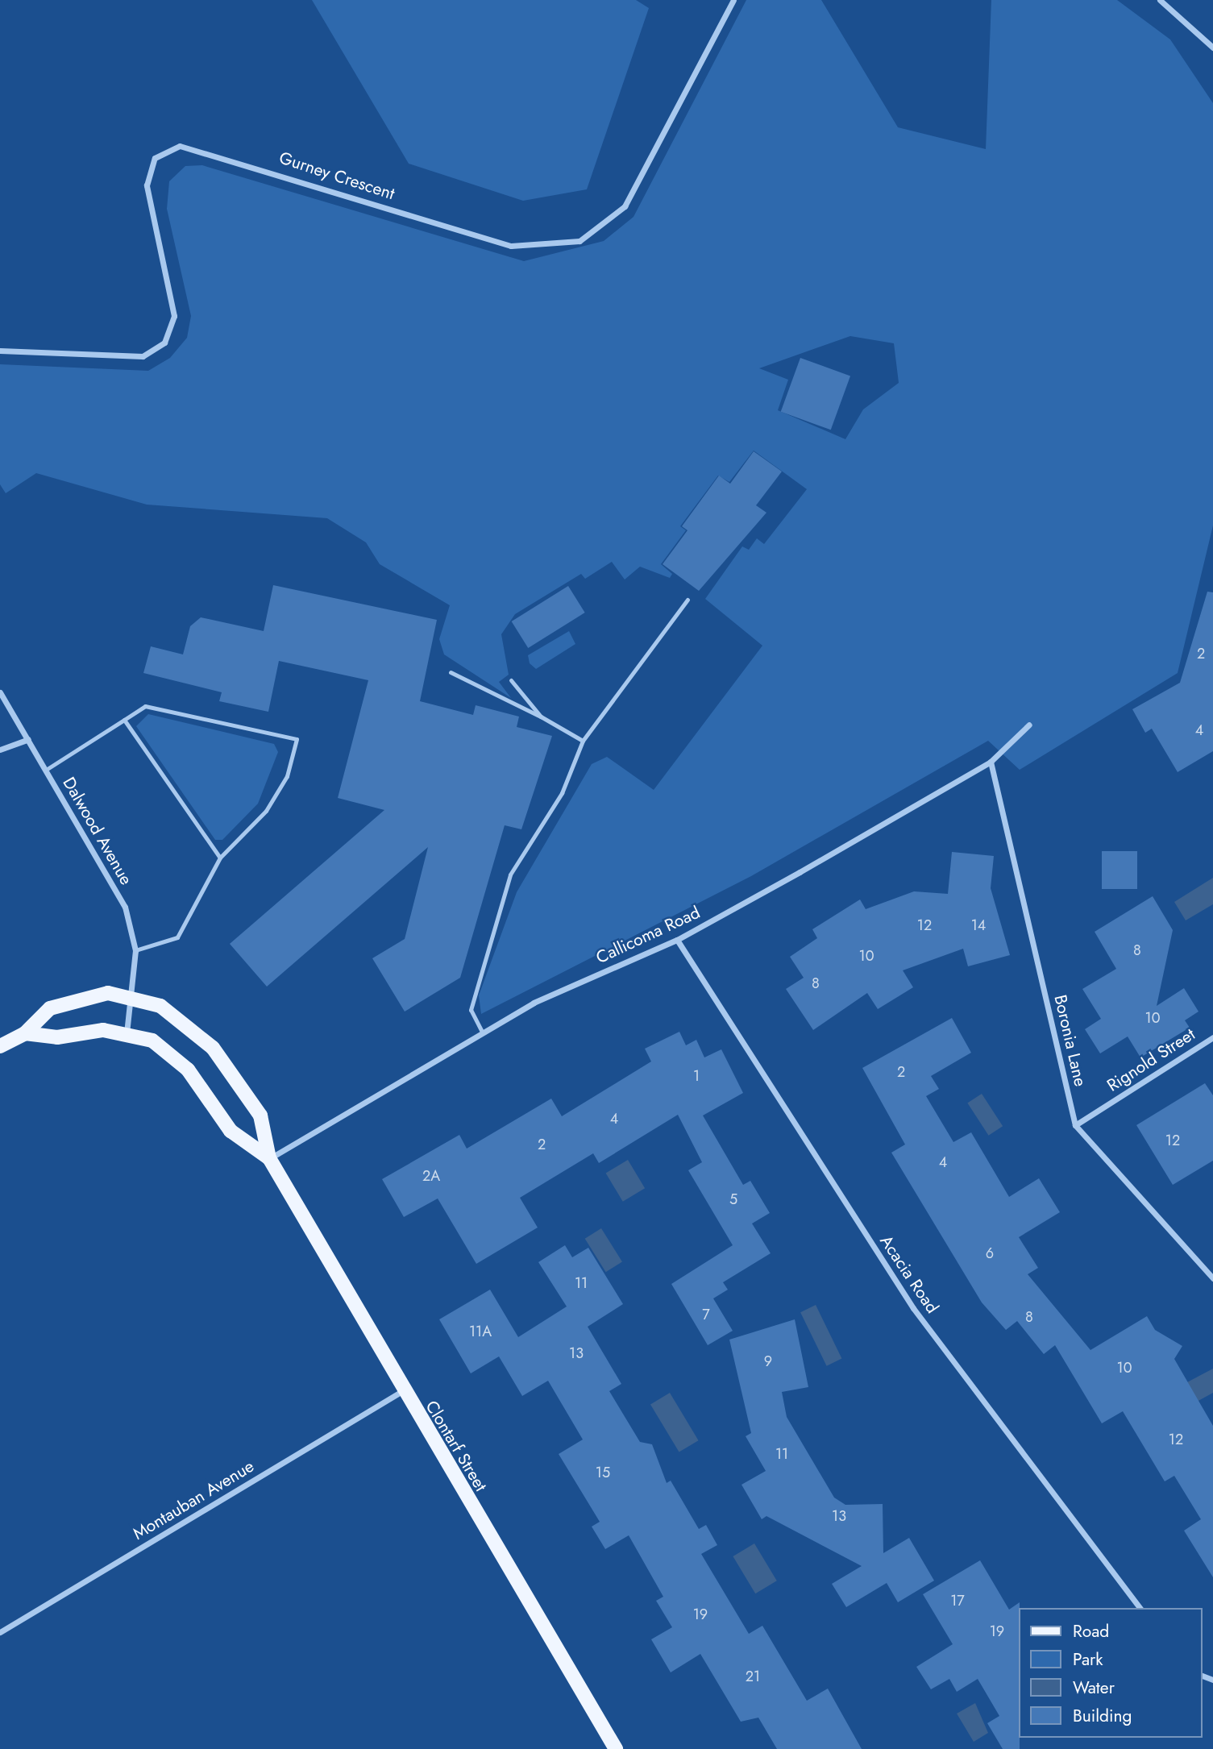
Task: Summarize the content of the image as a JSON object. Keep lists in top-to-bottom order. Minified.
{"streets":{"main road":["Clontarf Street"],"street":["Gurney Crescent","Dalwood Avenue","Callicoma Road","Boronia Lane","Rignold Street","Acacia Road","Montauban Avenue"]},"crossings":[["Dalwood Avenue","Clontarf Street"],["Callicoma Road","Boronia Lane"],["Callicoma Road","Acacia Road"],["Callicoma Road","Clontarf Street"],["Boronia Lane","Rignold Street"],["Clontarf Street","Montauban Avenue"]],"house_numbers":["2","4","12","14","8","10","8","10","2","1","4","12","2","4","2A","5","6","11","7","8","11A","13","9","10","12","11","15","13","17","19","19","21"],"legend":["Road","Park","Water","Building"]}
